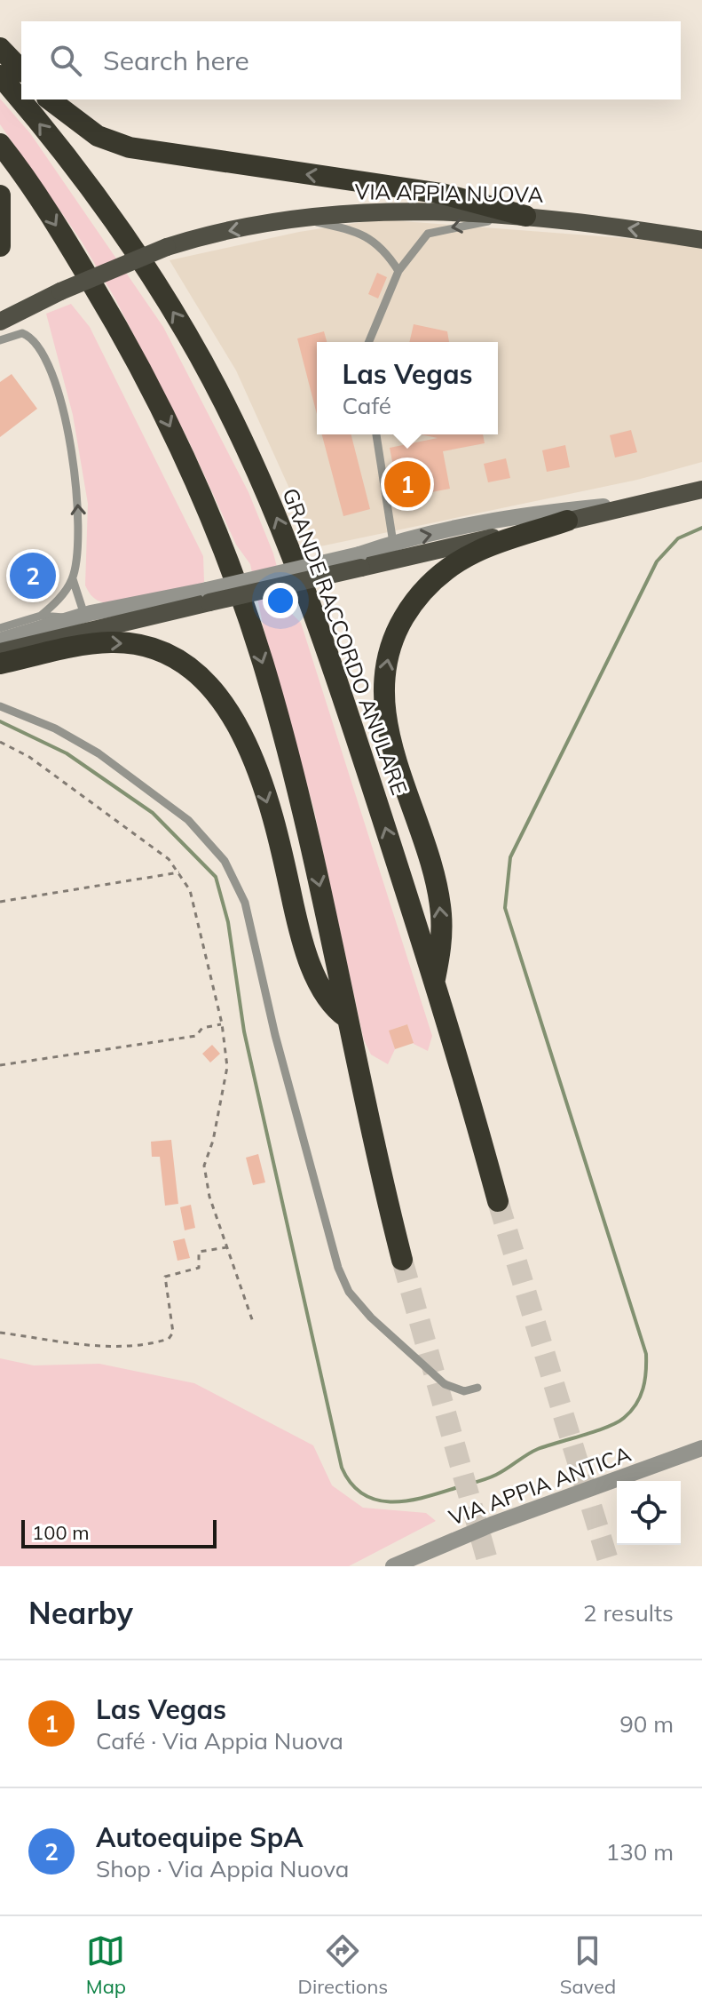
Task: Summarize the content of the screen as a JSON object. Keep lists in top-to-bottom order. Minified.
{"streets":{"highway":["GRANDE RACCORDO ANULARE"],"main road":["VIA APPIA NUOVA"],"street":["VIA APPIA ANTICA"]},"one_way":["VIA APPIA NUOVA"],"scale_bar":"100 m","page":{"search":"Search here","popup":["Las Vegas","Café"],"pins":["1","2"],"scale":"100 m","heading":["Nearby","2 results"],"list":[{"mark":"1","name":"Las Vegas","note":"Café · Via Appia Nuova","value":"90 m"},{"mark":"2","name":"Autoequipe SpA","note":"Shop · Via Appia Nuova","value":"130 m"}],"nav":["Map","Directions","Saved"]}}
